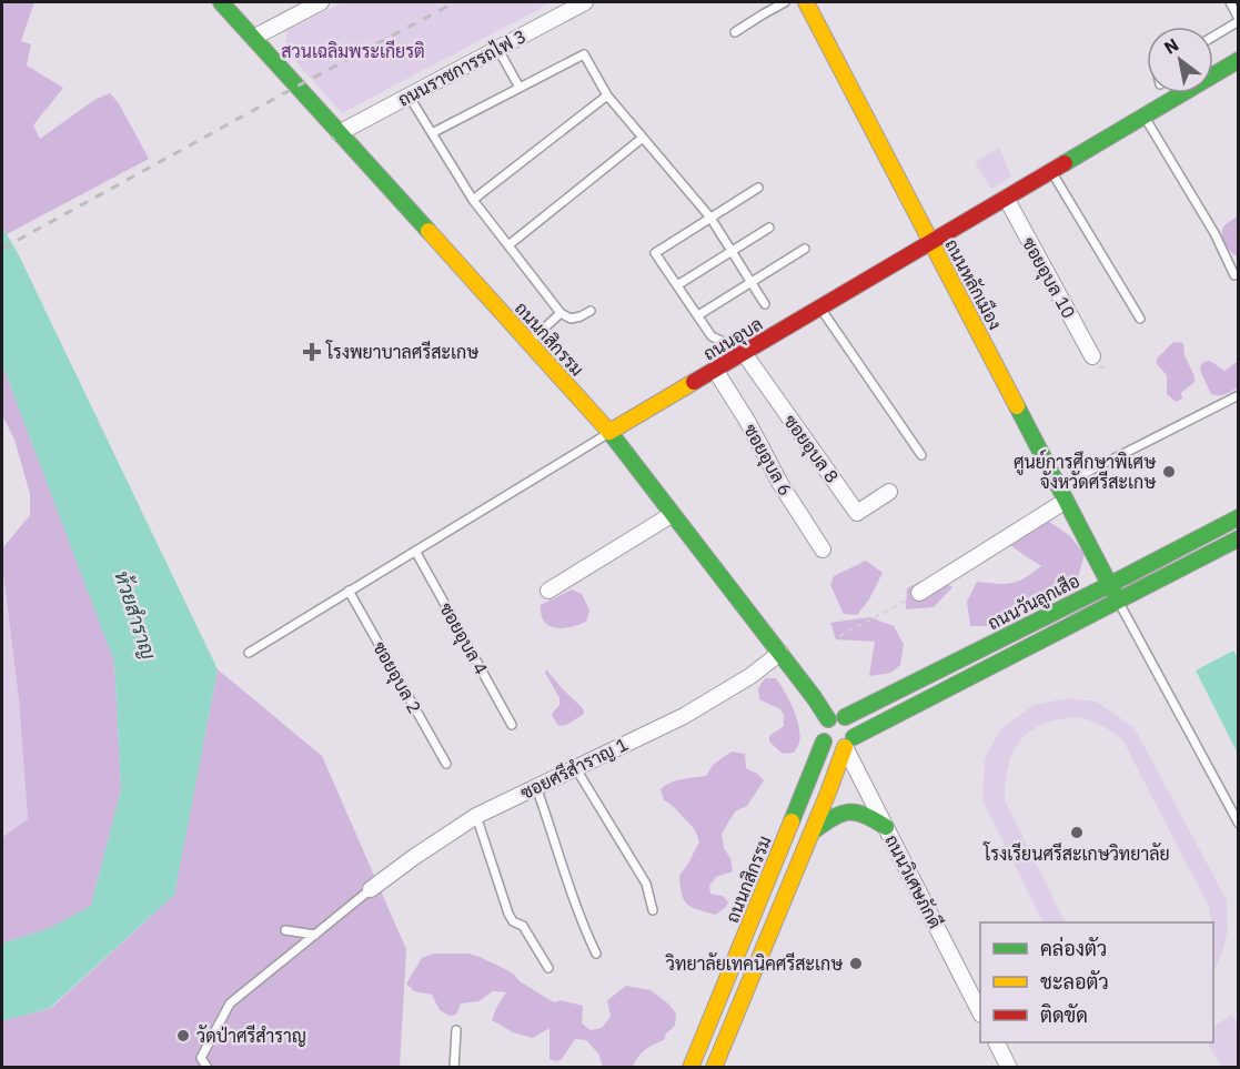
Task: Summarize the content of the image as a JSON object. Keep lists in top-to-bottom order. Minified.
{"streets":{"main road":["ถนนหลักเมือง","ถนนกสิกรรม","ถนนอุบล","ถนนวันลูกเสือ"],"street":["ถนนราชการรถไฟ 3","ซอยอุบล 10","ซอยอุบล 8","ซอยอุบล 6","ซอยศรีสำราญ 1","ถนนวิเศษภักดี"],"lane":["ซอยอุบล 4","ซอยอุบล 2"]},"crossings":[["ถนนราชการรถไฟ 3","ถนนกสิกรรม"],["ซอยอุบล 10","ถนนอุบล"],["ถนนหลักเมือง","ถนนอุบล"],["ถนนหลักเมือง","ถนนวันลูกเสือ"],["ถนนกสิกรรม","ถนนอุบล"],["ถนนกสิกรรม","ถนนวันลูกเสือ"],["ถนนกสิกรรม","ซอยศรีสำราญ 1"],["ถนนกสิกรรม","ถนนวิเศษภักดี"],["ถนนอุบล","ซอยอุบล 8"],["ถนนอุบล","ซอยอุบล 6"],["ถนนอุบล","ซอยอุบล 4"],["ถนนอุบล","ซอยอุบล 2"],["ถนนวันลูกเสือ","ถนนวิเศษภักดี"]],"water":["ห้วยสำราญ"],"parks":["สวนเฉลิมพระเกียรติ"],"places":{"health":["โรงพยาบาลศรีสะเกษ"],"other":["ศูนย์การศึกษาพิเศษ จังหวัดศรีสะเกษ","โรงเรียนศรีสะเกษวิทยาลัย","วิทยาลัยเทคนิคศรีสะเกษ","วัดป่าศรีสำราญ"]},"legend":["คล่องตัว","ชะลอตัว","ติดขัด"],"north":"top left"}
